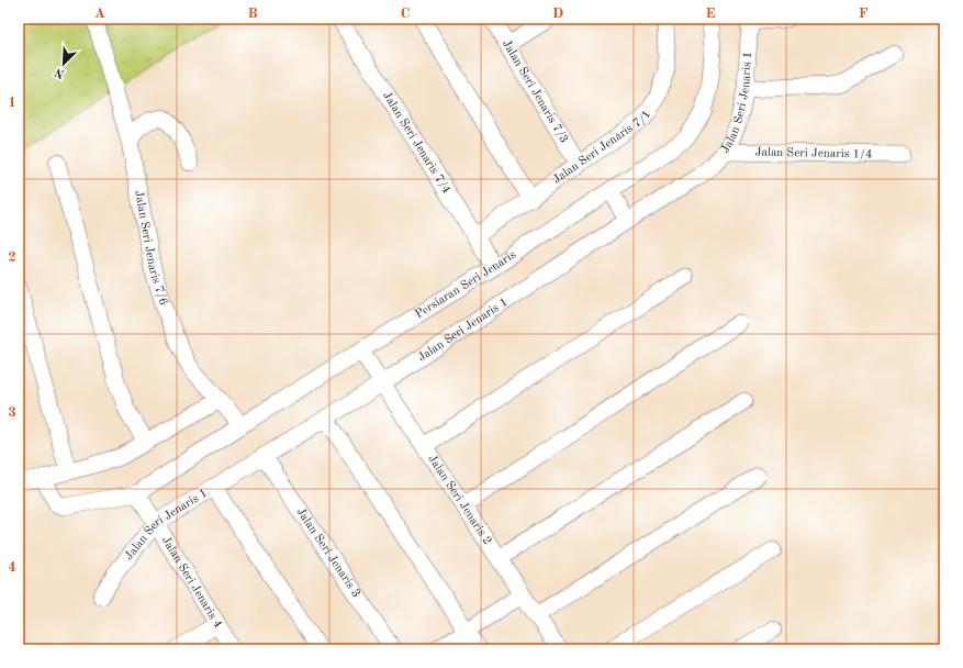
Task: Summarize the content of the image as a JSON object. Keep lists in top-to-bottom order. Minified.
{"streets":{"street":["Jalan Seri Jenaris 7/3","Jalan Seri Jenaris 1","Jalan Seri Jenaris 7/4","Jalan Seri Jenaris 7/1","Jalan Seri Jenaris 1/4","Jalan Seri Jenaris 7/6","Persiaran Seri Jenaris","Jalan Seri Jenaris 2","Jalan Seri Jenaris 3","Jalan Seri Jenaris 4"]},"crossings":[["Jalan Seri Jenaris 7/3","Jalan Seri Jenaris 7/1"],["Jalan Seri Jenaris 1","Jalan Seri Jenaris 1/4"],["Jalan Seri Jenaris 1","Jalan Seri Jenaris 2"],["Jalan Seri Jenaris 1","Jalan Seri Jenaris 3"],["Jalan Seri Jenaris 1","Jalan Seri Jenaris 4"],["Jalan Seri Jenaris 7/4","Jalan Seri Jenaris 7/1"],["Jalan Seri Jenaris 7/4","Persiaran Seri Jenaris"],["Jalan Seri Jenaris 7/6","Persiaran Seri Jenaris"],["Persiaran Seri Jenaris","Jalan Seri Jenaris 2"],["Persiaran Seri Jenaris","Jalan Seri Jenaris 4"]],"north":"bottom left","grid":{"columns":["A","B","C","D","E","F"],"rows":["1","2","3","4"]}}
